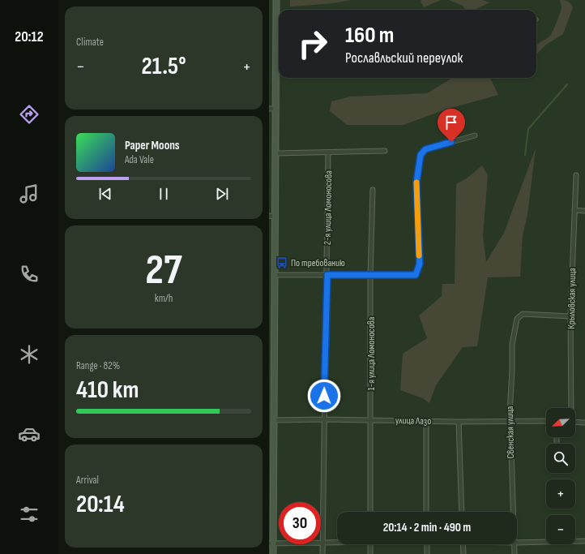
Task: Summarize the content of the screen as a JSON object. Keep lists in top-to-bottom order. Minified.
{"streets":{"street":["2-я улица Ломоносова","Крыловская улица","1-я улица Ломоносова","улица Лазо","Свенская улица"]},"crossings":[["2-я улица Ломоносова","улица Лазо"],["Крыловская улица","Свенская улица"],["1-я улица Ломоносова","улица Лазо"],["улица Лазо","Свенская улица"]],"places":{"bus stop":["По требованию"]},"north":"bottom left","page":{"tabs":"20:12","tile":["Climate",["27","km/h"],["Range · 82%","410 km"],["Arrival","20:14"]],"turn":["160 m","Рославльский переулок"],"heat":["−","21.5°","+"],"song":["Paper Moons","Ada Vale"],"map_buttons":["+","−"],"limit":"30","trip":"20:14 · 2 min · 490 m"}}
